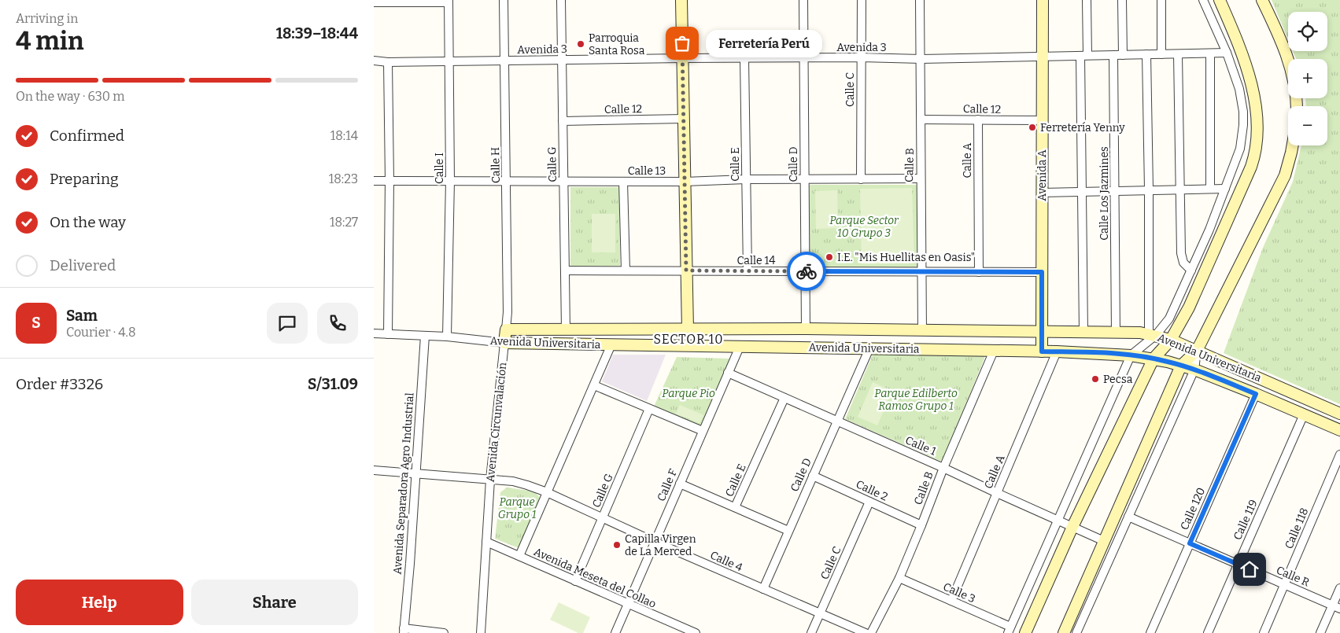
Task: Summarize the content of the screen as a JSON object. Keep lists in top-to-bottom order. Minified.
{"streets":{"street":["Avenida 3","Calle C","Calle 12","Calle A","Calle G","Calle E","Calle D","Calle H","Calle B","Calle I","Calle 13","Avenida A","Calle Los Jazmines","Calle 14","Avenida Universitaria","Avenida Circunvalación","Calle 1","Avenida Separadora Agro Industrial","Calle F","Calle 2","Calle 120","Calle 119","Calle 118","Calle 4","Calle R","Avenida Meseta del Collao","Calle 3"]},"crossings":[["Avenida 3","Calle C"],["Avenida 3","Calle G"],["Avenida 3","Calle E"],["Avenida 3","Calle D"],["Avenida 3","Calle H"],["Avenida 3","Calle B"],["Avenida 3","Calle I"],["Avenida 3","Avenida A"],["Avenida 3","Calle Los Jazmines"],["Calle C","Calle 13"],["Calle C","Calle 2"],["Calle C","Calle 4"],["Calle 12","Calle A"],["Calle 12","Calle G"],["Calle 12","Calle B"],["Calle 12","Avenida A"],["Calle A","Calle 14"],["Calle A","Avenida Universitaria"],["Calle A","Calle 1"],["Calle A","Calle 3"],["Calle G","Calle 13"],["Calle G","Calle 14"],["Calle G","Avenida Universitaria"],["Calle G","Calle 4"],["Calle G","Avenida Meseta del Collao"],["Calle E","Calle 13"],["Calle E","Calle 14"],["Calle E","Calle 1"],["Calle D","Calle 13"],["Calle D","Calle 14"],["Calle D","Avenida Universitaria"],["Calle D","Calle 1"],["Calle D","Calle 2"],["Calle D","Calle 4"],["Calle H","Calle 13"],["Calle H","Avenida Universitaria"],["Calle H","Avenida Circunvalación"],["Calle B","Calle 13"],["Calle B","Calle 14"],["Calle B","Avenida Universitaria"],["Calle B","Calle 1"],["Calle B","Calle 2"],["Calle B","Calle 3"],["Calle I","Calle 13"],["Calle I","Avenida Universitaria"],["Avenida A","Calle 14"],["Avenida A","Avenida Universitaria"],["Calle Los Jazmines","Avenida Universitaria"],["Avenida Universitaria","Avenida Circunvalación"],["Avenida Universitaria","Avenida Separadora Agro Industrial"],["Avenida Universitaria","Calle F"],["Avenida Universitaria","Calle 120"],["Avenida Universitaria","Calle 119"],["Avenida Circunvalación","Calle 4"],["Avenida Circunvalación","Avenida Meseta del Collao"],["Calle 1","Calle F"],["Avenida Separadora Agro Industrial","Calle 4"],["Calle F","Calle 4"],["Calle F","Avenida Meseta del Collao"],["Calle 120","Calle R"],["Calle 119","Calle R"],["Calle 118","Calle R"]],"districts":["SECTOR 10"],"parks":["Parque Sector 10 Grupo 3","Parque Pio","Parque Edilberto Ramos Grupo 1","Parque Grupo 1"],"places":["Ferretería Perú","Parroquia Santa Rosa","Ferretería Yenny","I.E. \"Mis Huellitas en Oasis\"","Pecsa","Capilla Virgen de La Merced"],"page":{"heading":["4 min","Arriving in","18:39–18:44"],"panel":["Sam","Courier · 4.8","Order #3326","S/31.09"],"map_buttons":["+","−"],"bubble":"Ferretería Perú","bar":"On the way · 630 m","list":[["Confirmed","18:14"],["Preparing","18:23"],["On the way","18:27"],"Delivered"],"round":"S","buttons":["Help","Share"]}}
